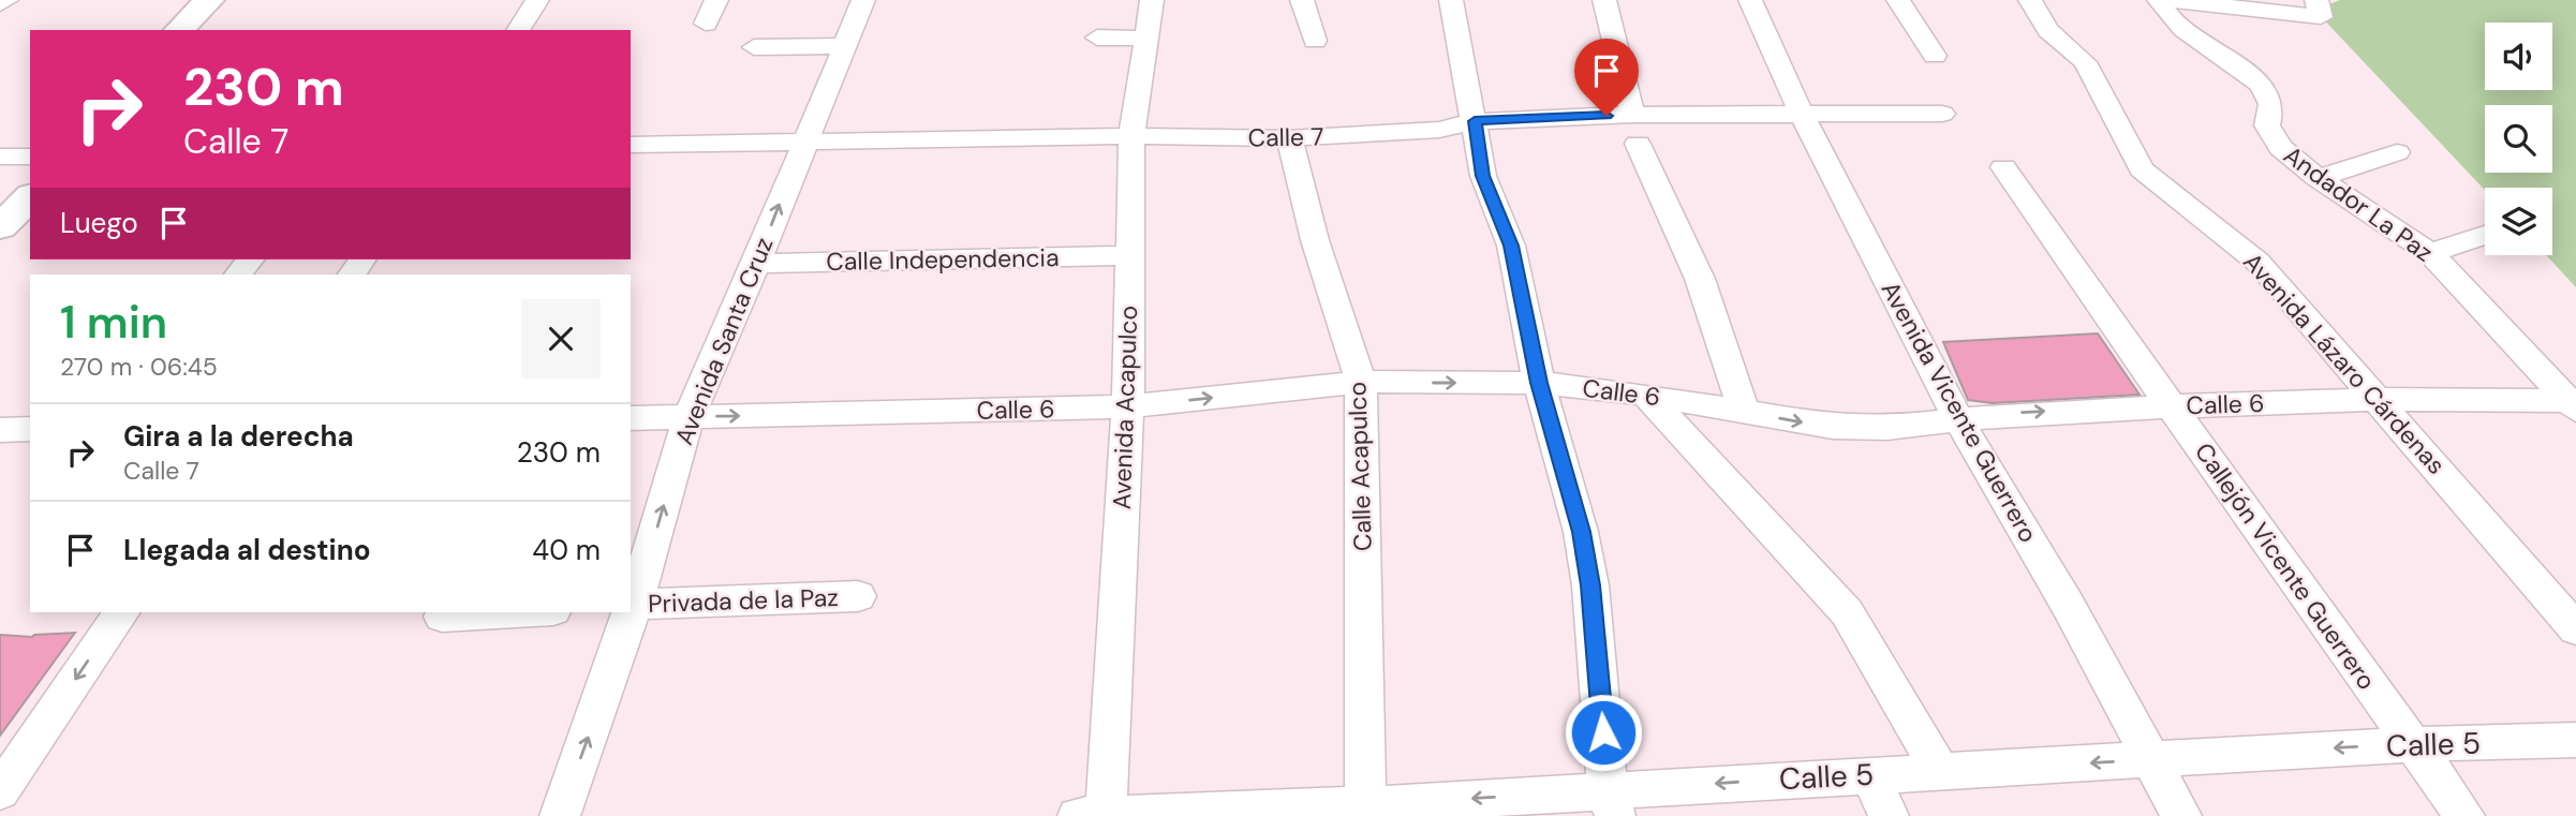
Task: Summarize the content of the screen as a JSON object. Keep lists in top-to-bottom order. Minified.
{"streets":{"street":["Calle 7","Andador La Paz","Calle Independencia","Avenida Santa Cruz","Avenida Lázaro Cárdenas","Calle 6","Avenida Acapulco","Avenida Vicente Guerrero","Calle Acapulco","Callejón Vicente Guerrero","Privada de la Paz","Calle 5"]},"crossings":[["Calle 7","Avenida Santa Cruz"],["Calle 7","Avenida Acapulco"],["Calle 7","Avenida Vicente Guerrero"],["Calle 7","Calle Acapulco"],["Andador La Paz","Calle 6"],["Calle Independencia","Avenida Santa Cruz"],["Calle Independencia","Avenida Acapulco"],["Avenida Santa Cruz","Calle 6"],["Avenida Santa Cruz","Privada de la Paz"],["Avenida Lázaro Cárdenas","Calle 6"],["Calle 6","Avenida Acapulco"],["Calle 6","Avenida Vicente Guerrero"],["Calle 6","Calle Acapulco"],["Calle 6","Callejón Vicente Guerrero"],["Avenida Acapulco","Calle 5"],["Avenida Vicente Guerrero","Calle 5"],["Calle Acapulco","Calle 5"],["Callejón Vicente Guerrero","Calle 5"]],"one_way":["Avenida Santa Cruz","Calle 6","Calle 5"],"page":{"turn":["230 m","Calle 7"],"then":"Luego","heading":["1 min","270 m · 06:45"],"list":[{"name":"Gira a la derecha","note":"Calle 7","value":"230 m"},{"name":"Llegada al destino","value":"40 m"}]}}
